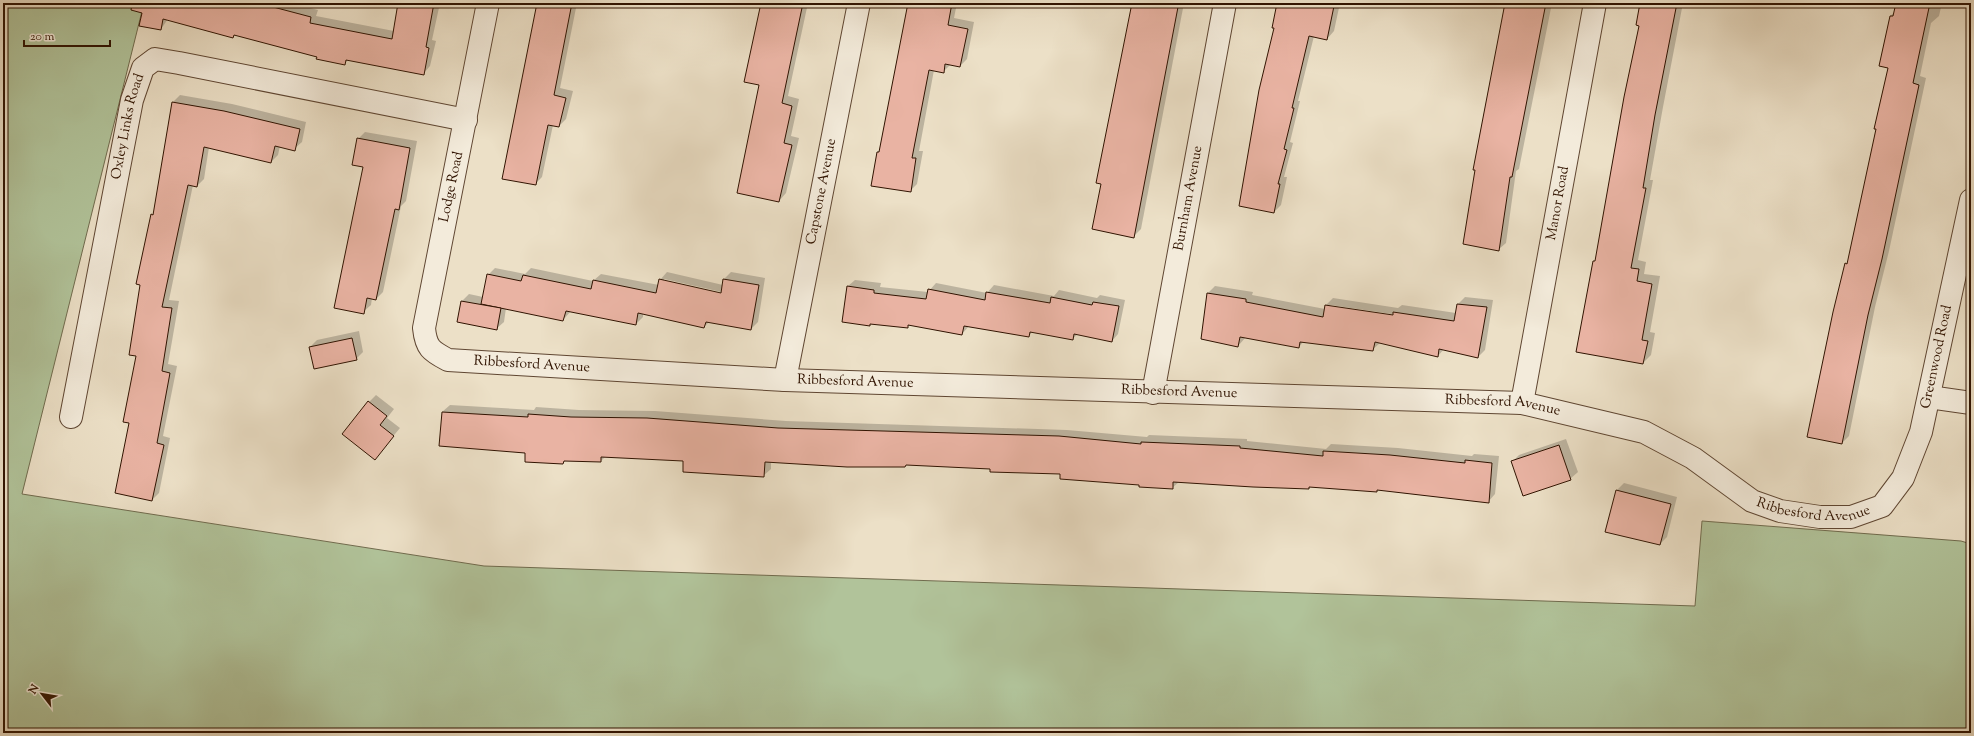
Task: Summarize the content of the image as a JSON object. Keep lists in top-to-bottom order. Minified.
{"streets":{"street":["Oxley Links Road","Lodge Road","Capstone Avenue","Burnham Avenue","Manor Road","Greenwood Road","Ribbesford Avenue"]},"crossings":[["Oxley Links Road","Lodge Road"],["Lodge Road","Ribbesford Avenue"],["Capstone Avenue","Ribbesford Avenue"],["Burnham Avenue","Ribbesford Avenue"],["Manor Road","Ribbesford Avenue"],["Greenwood Road","Ribbesford Avenue"]],"scale_bar":"20 m","north":"top left"}
